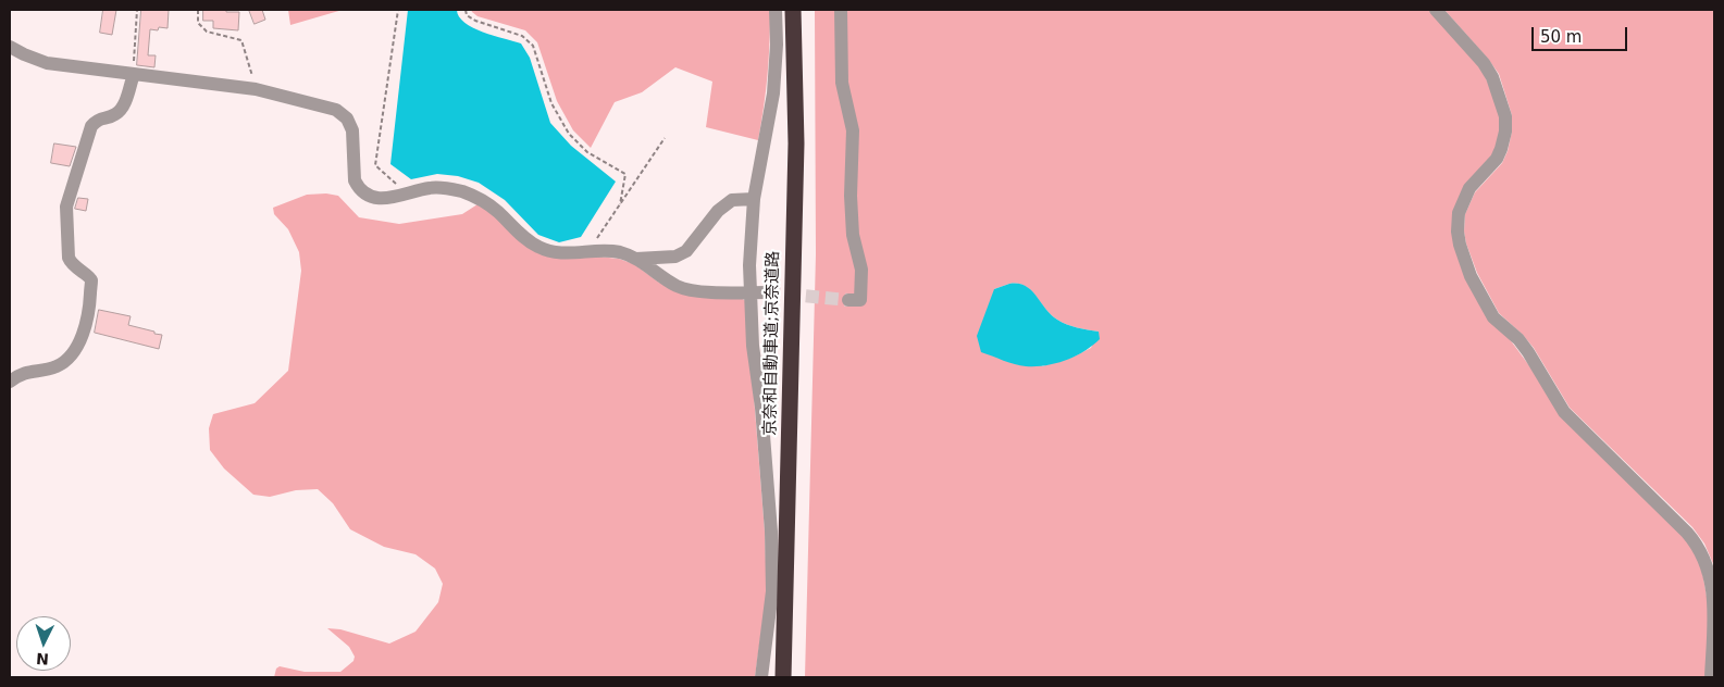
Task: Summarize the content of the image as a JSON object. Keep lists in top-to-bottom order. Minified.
{"streets":{"highway":["京奈和自動車道;京奈道路"]},"scale_bar":"50 m","north":"bottom"}
